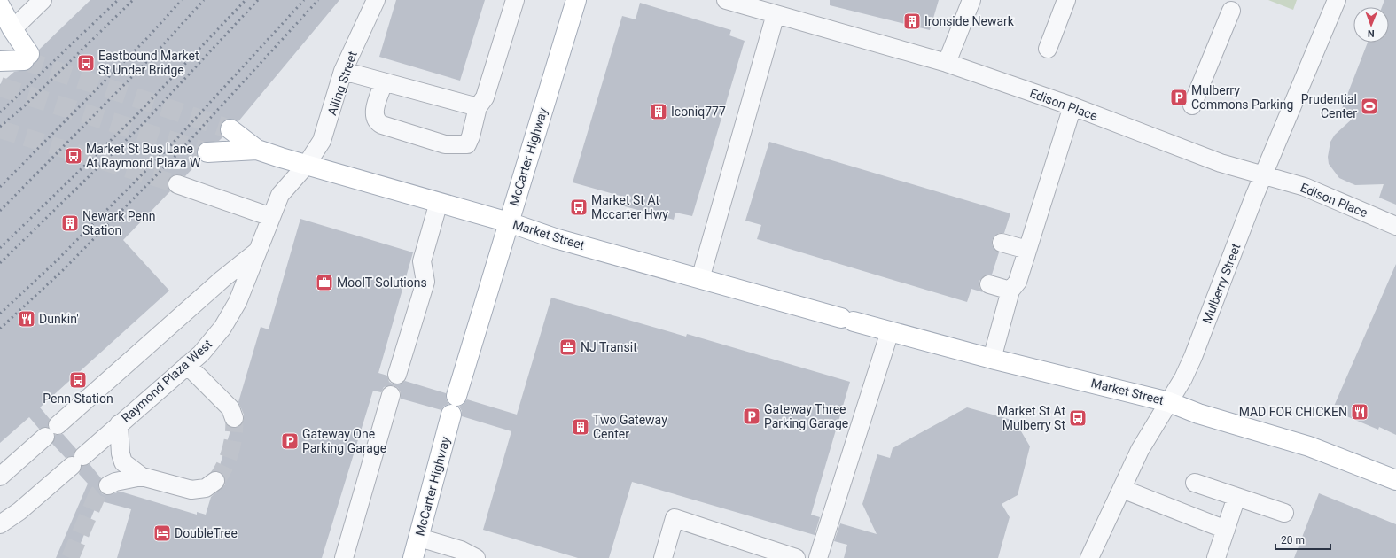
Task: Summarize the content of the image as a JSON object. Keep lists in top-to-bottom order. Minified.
{"streets":{"main road":["McCarter Highway","Market Street"],"street":["Alling Street","Edison Place","Mulberry Street","Raymond Plaza West"]},"crossings":[["Alling Street","Market Street"],["Alling Street","Raymond Plaza West"],["Edison Place","Mulberry Street"],["McCarter Highway","Market Street"],["Market Street","Mulberry Street"],["Market Street","Raymond Plaza West"]],"places":{"building":["Ironside Newark","Iconiq777","Newark Penn Station","Two Gateway Center"],"bus stop":["Eastbound Market St Under Bridge","Market St Bus Lane At Raymond Plaza W","Market St At Mccarter Hwy","Penn Station","Market St At Mulberry St"],"parking":["Mulberry Commons Parking","Gateway Three Parking Garage","Gateway One Parking Garage"],"sports":["Prudential Center"],"office":["MooIT Solutions","NJ Transit"],"restaurant":["Dunkin'","MAD FOR CHICKEN"],"hotel":["DoubleTree"]},"scale_bar":"20 m","north":"bottom"}
